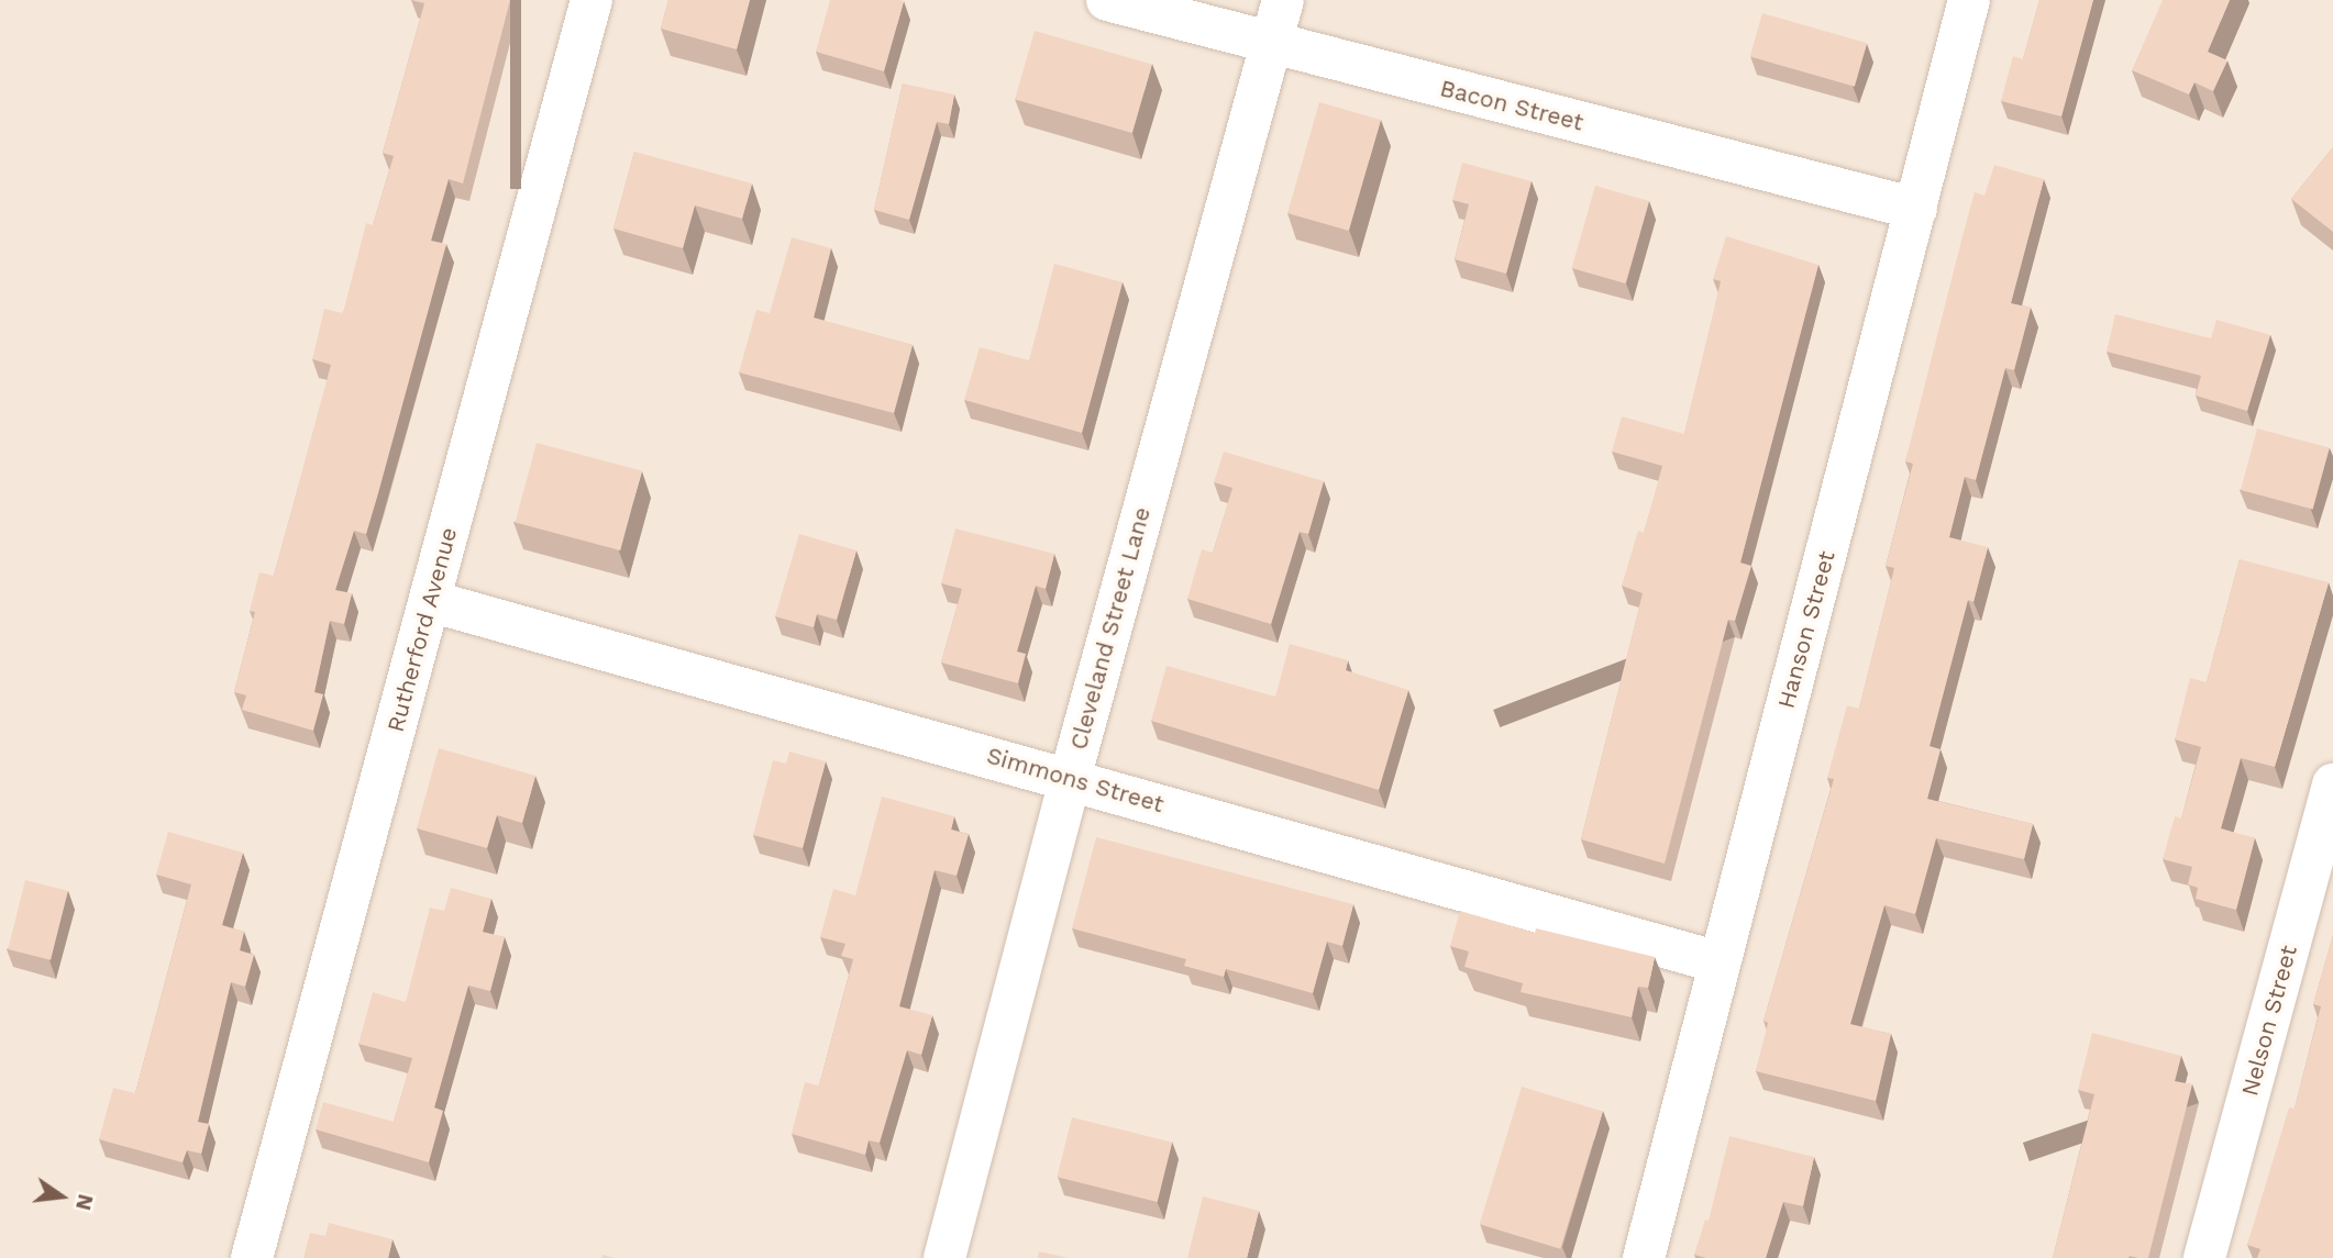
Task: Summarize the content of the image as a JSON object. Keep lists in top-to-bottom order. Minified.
{"streets":{"street":["Bacon Street","Cleveland Street Lane","Rutherford Avenue","Hanson Street","Simmons Street","Nelson Street"]},"crossings":[["Bacon Street","Cleveland Street Lane"],["Bacon Street","Hanson Street"],["Cleveland Street Lane","Simmons Street"],["Rutherford Avenue","Simmons Street"],["Hanson Street","Simmons Street"]],"north":"right"}
